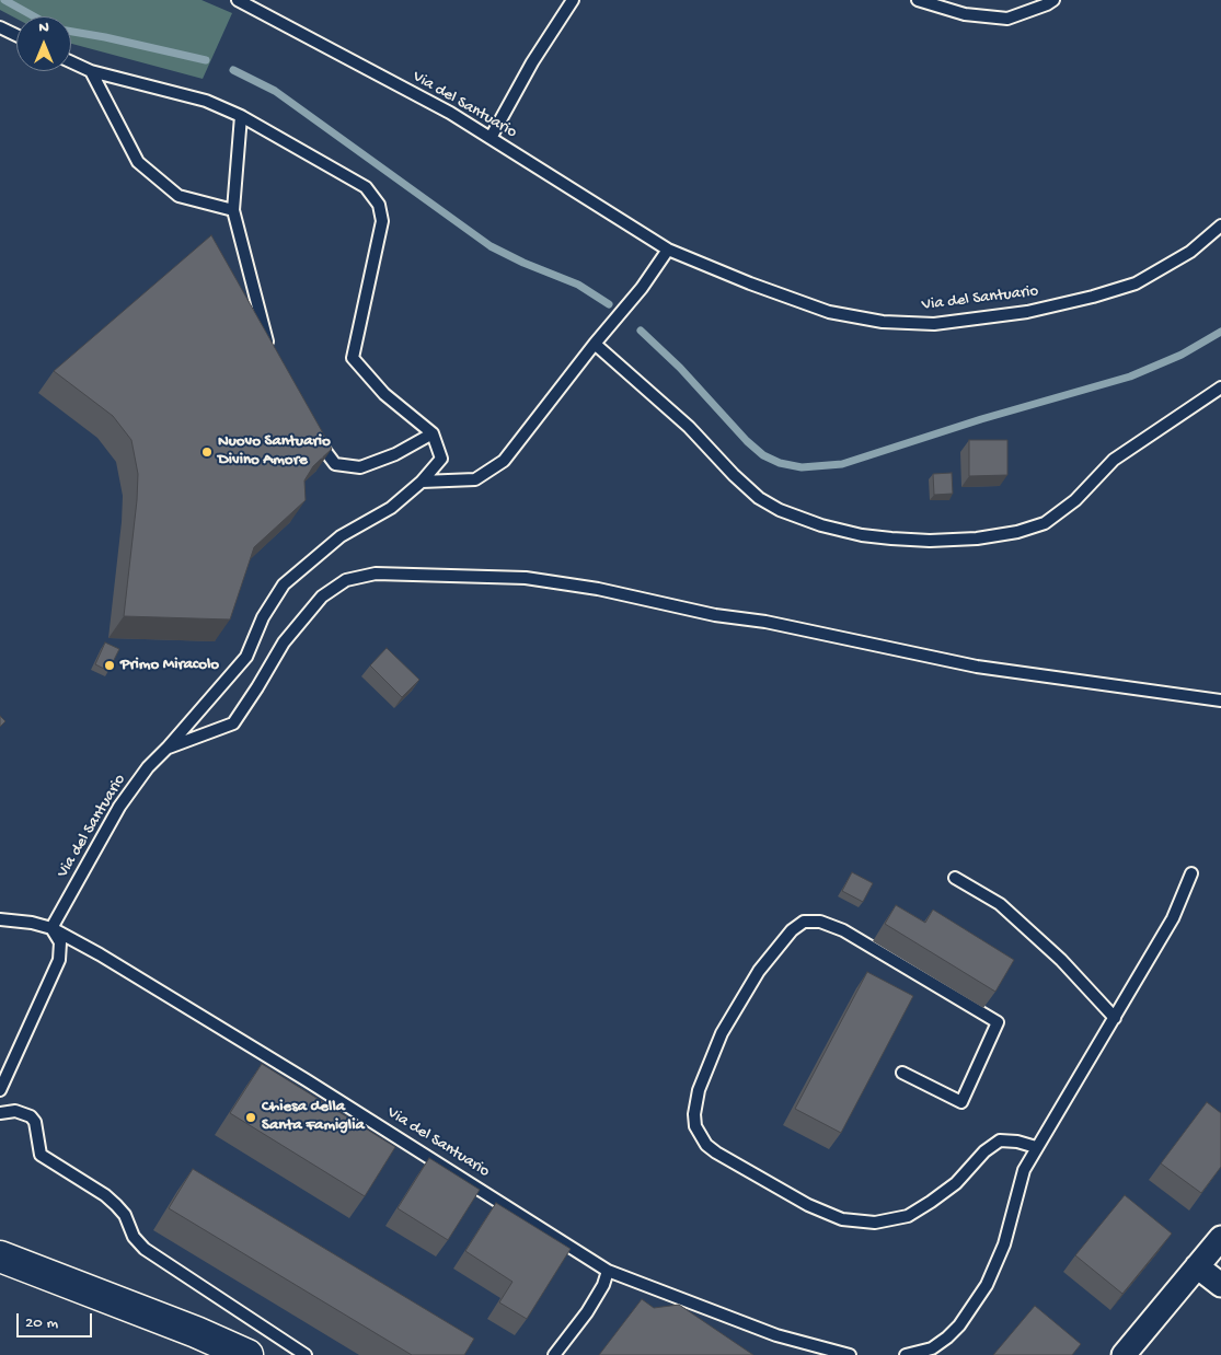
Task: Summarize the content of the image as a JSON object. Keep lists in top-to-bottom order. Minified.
{"streets":{"lane":["Via del Santuario"]},"places":["Nuovo Santuario Divino Amore","Primo Miracolo","Chiesa della Santa Famiglia"],"scale_bar":"20 m","north":"top"}
